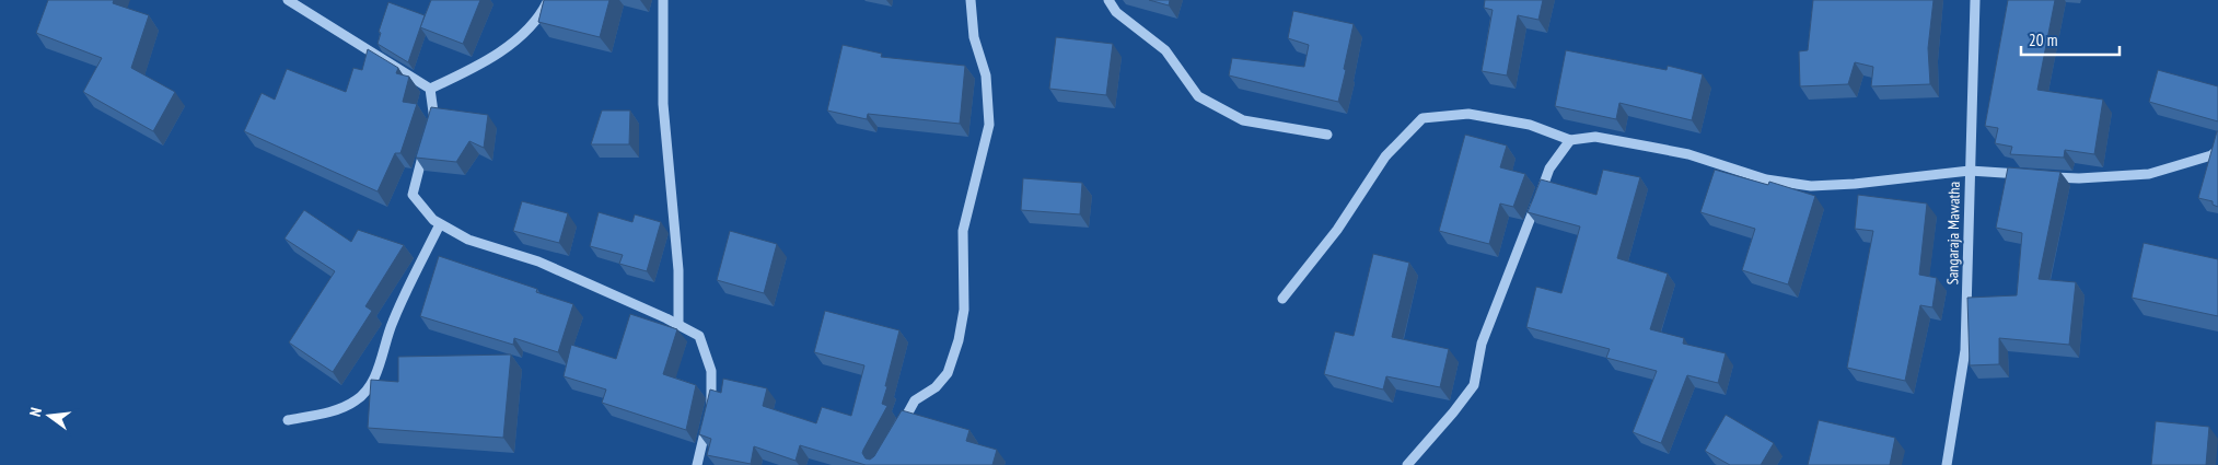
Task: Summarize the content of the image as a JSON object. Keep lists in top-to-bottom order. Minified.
{"streets":{"street":["Sangaraja Mawatha"]},"scale_bar":"20 m","north":"left"}
